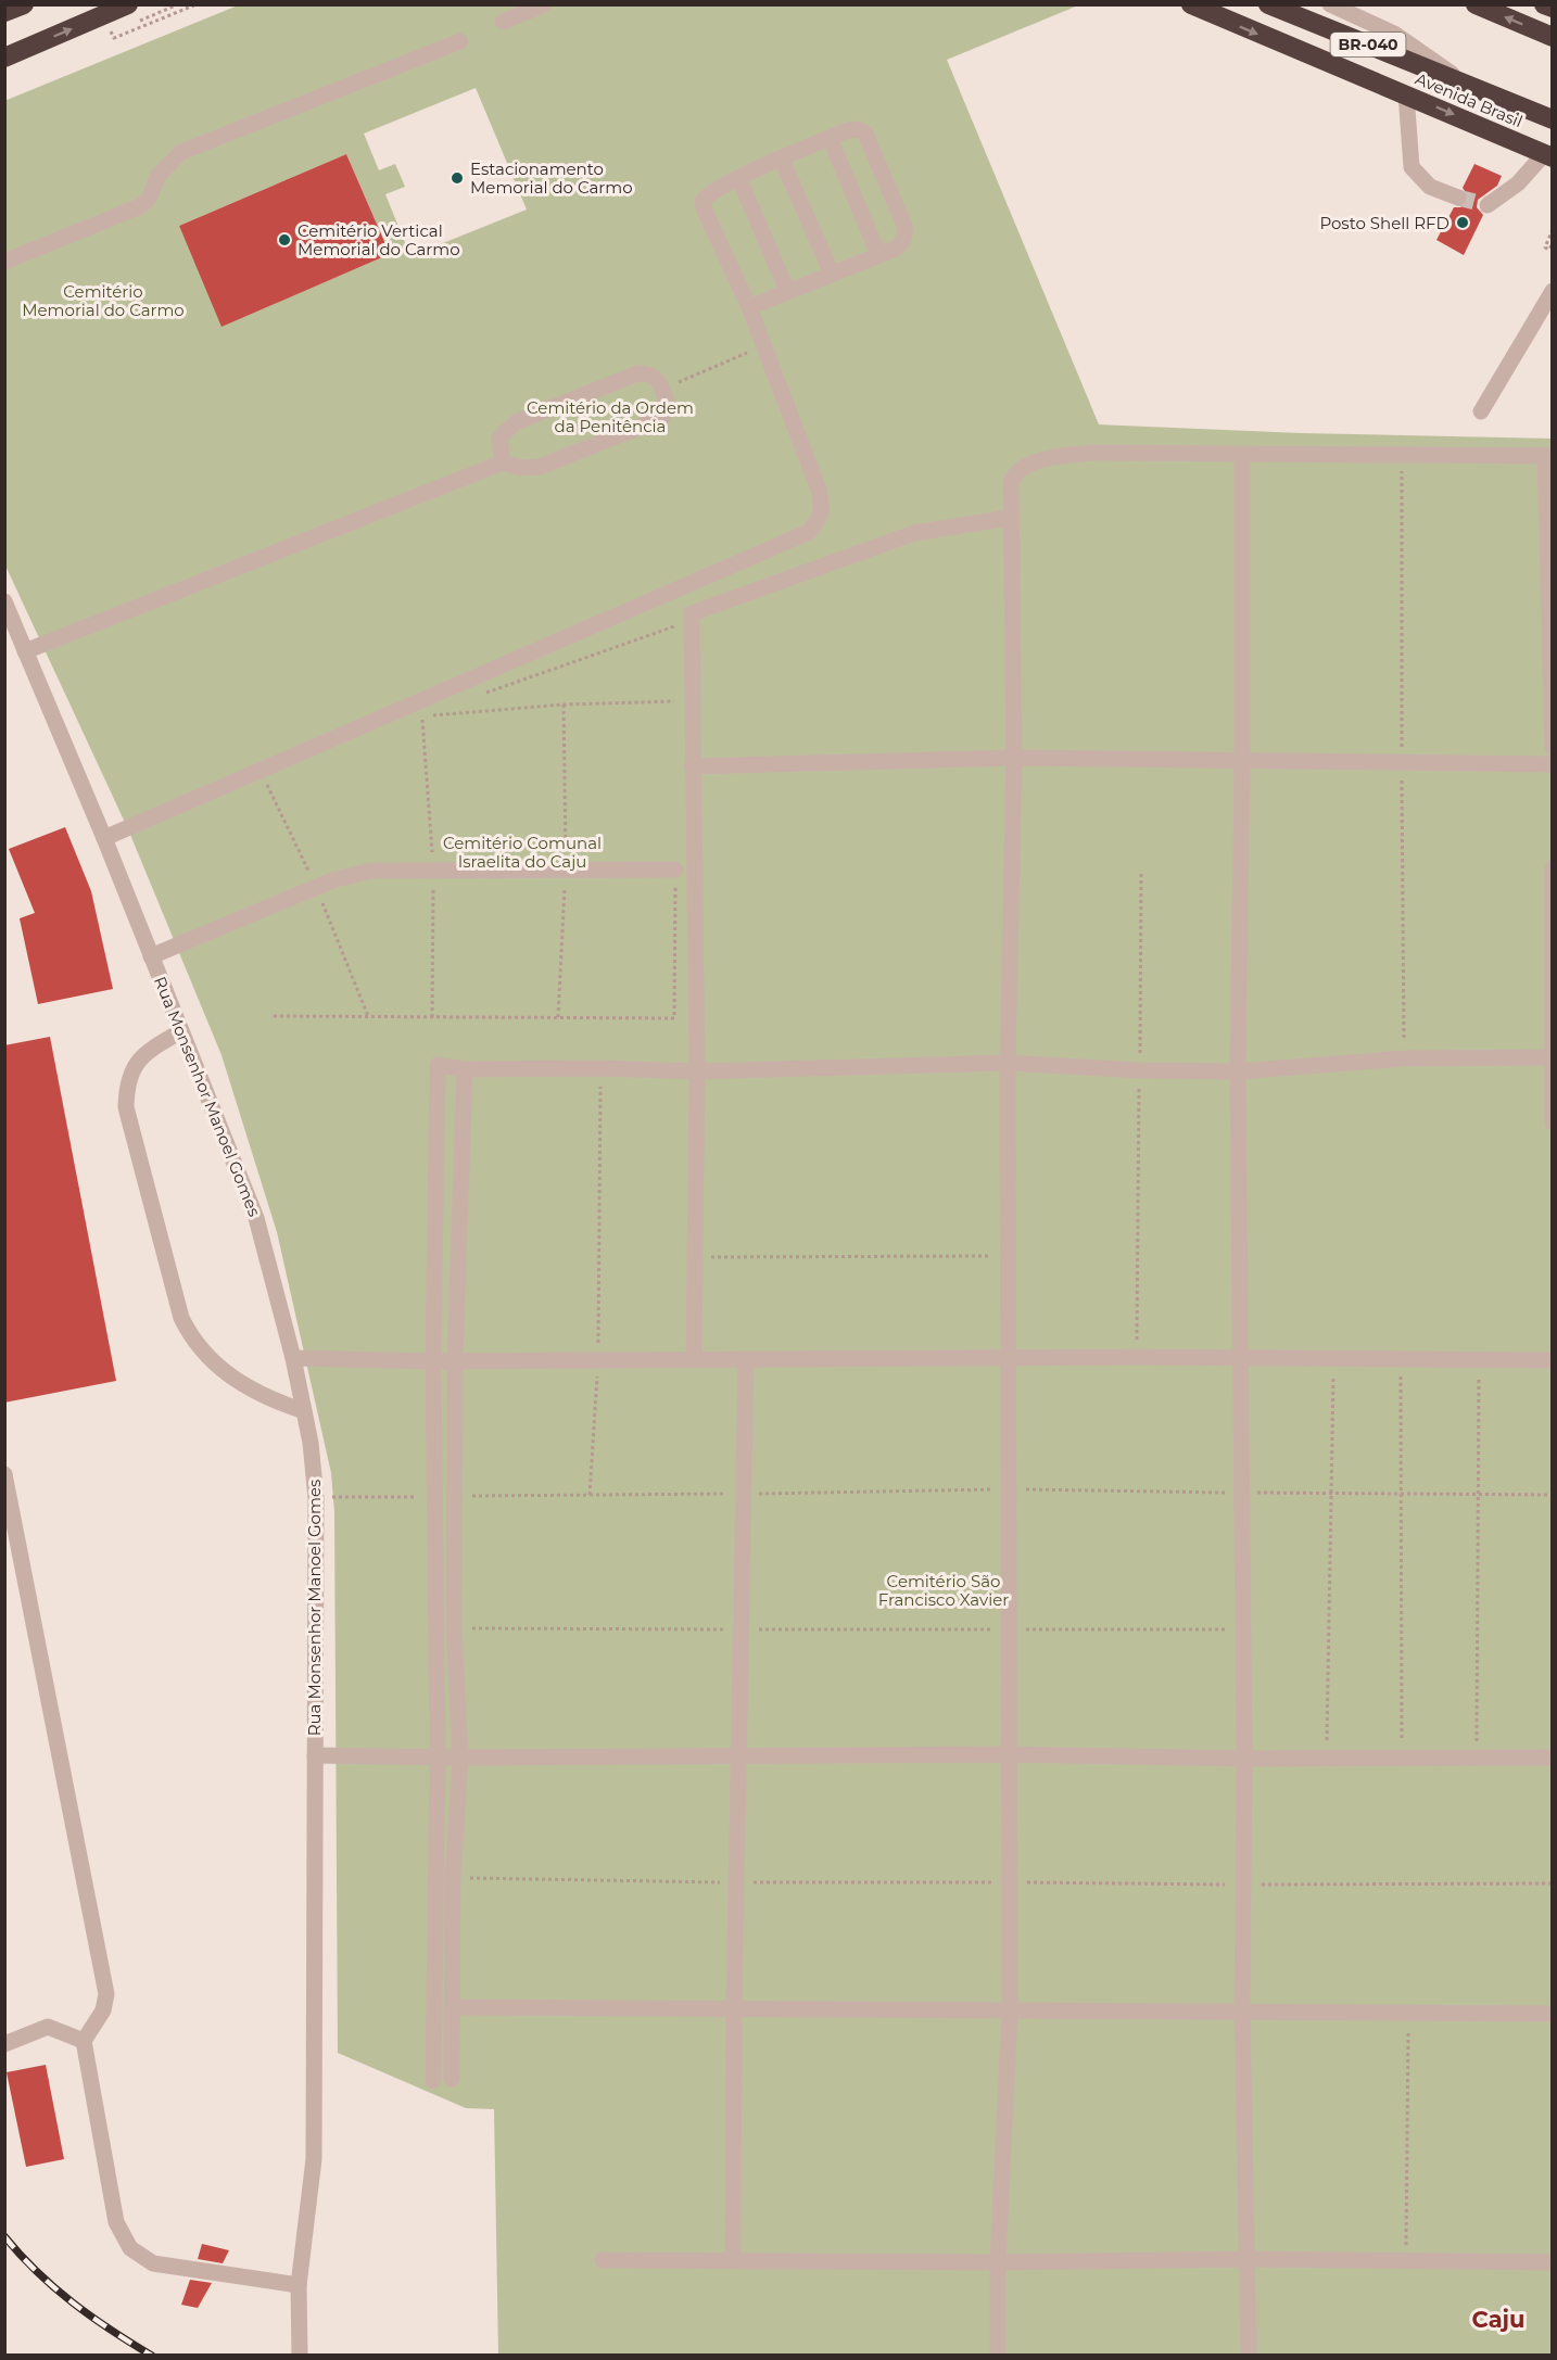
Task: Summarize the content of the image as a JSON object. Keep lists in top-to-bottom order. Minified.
{"streets":{"highway":["BR-040","Avenida Brasil"],"street":["Rua Monsenhor Manoel Gomes"]},"districts":["Caju"],"parks":["Cemitério Memorial do Carmo","Cemitério da Ordem da Penitência","Cemitério Comunal Israelita do Caju","Cemitério São Francisco Xavier"],"places":["Estacionamento Memorial do Carmo","Posto Shell RFD","Cemitério Vertical Memorial do Carmo"]}
